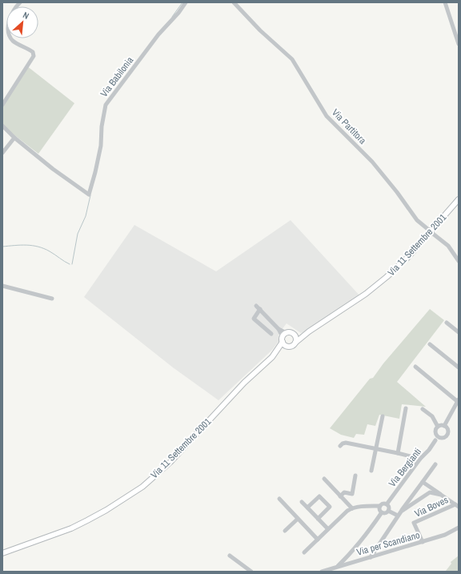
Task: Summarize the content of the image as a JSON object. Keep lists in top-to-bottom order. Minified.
{"streets":{"main road":["Via 11 Settembre 2001"],"street":["Via Babilonia","Via Partitora","Via Bergianti","Via Boves","Via per Scandiano"]},"crossings":[["Via Partitora","Via 11 Settembre 2001"],["Via Boves","Via per Scandiano"]],"north":"top right"}
